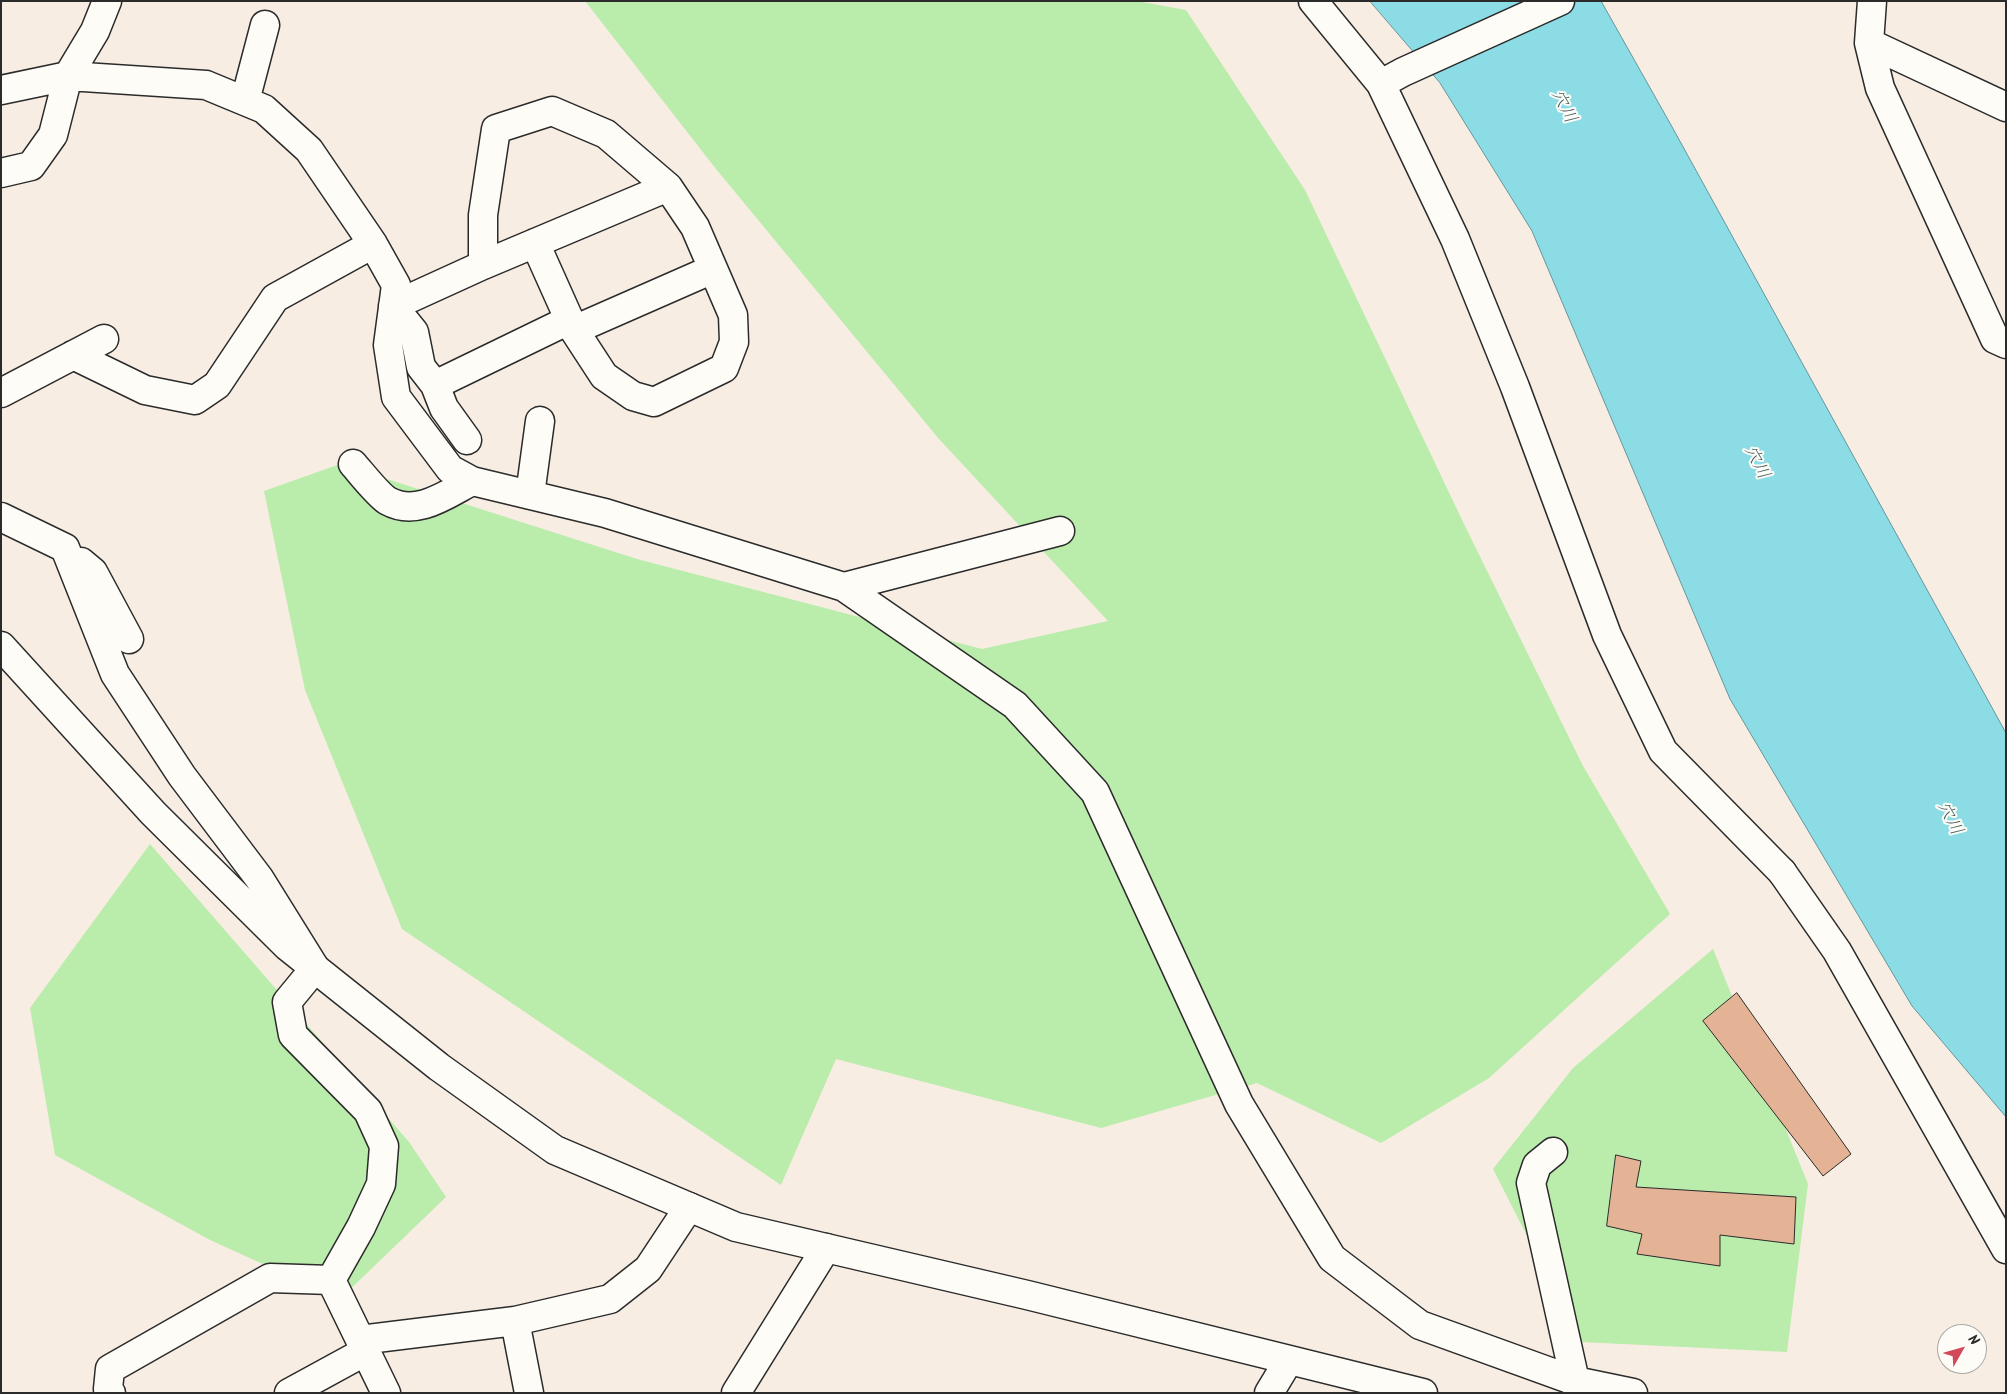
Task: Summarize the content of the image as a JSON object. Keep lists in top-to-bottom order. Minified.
{"water":["穴川"],"north":"top right"}
